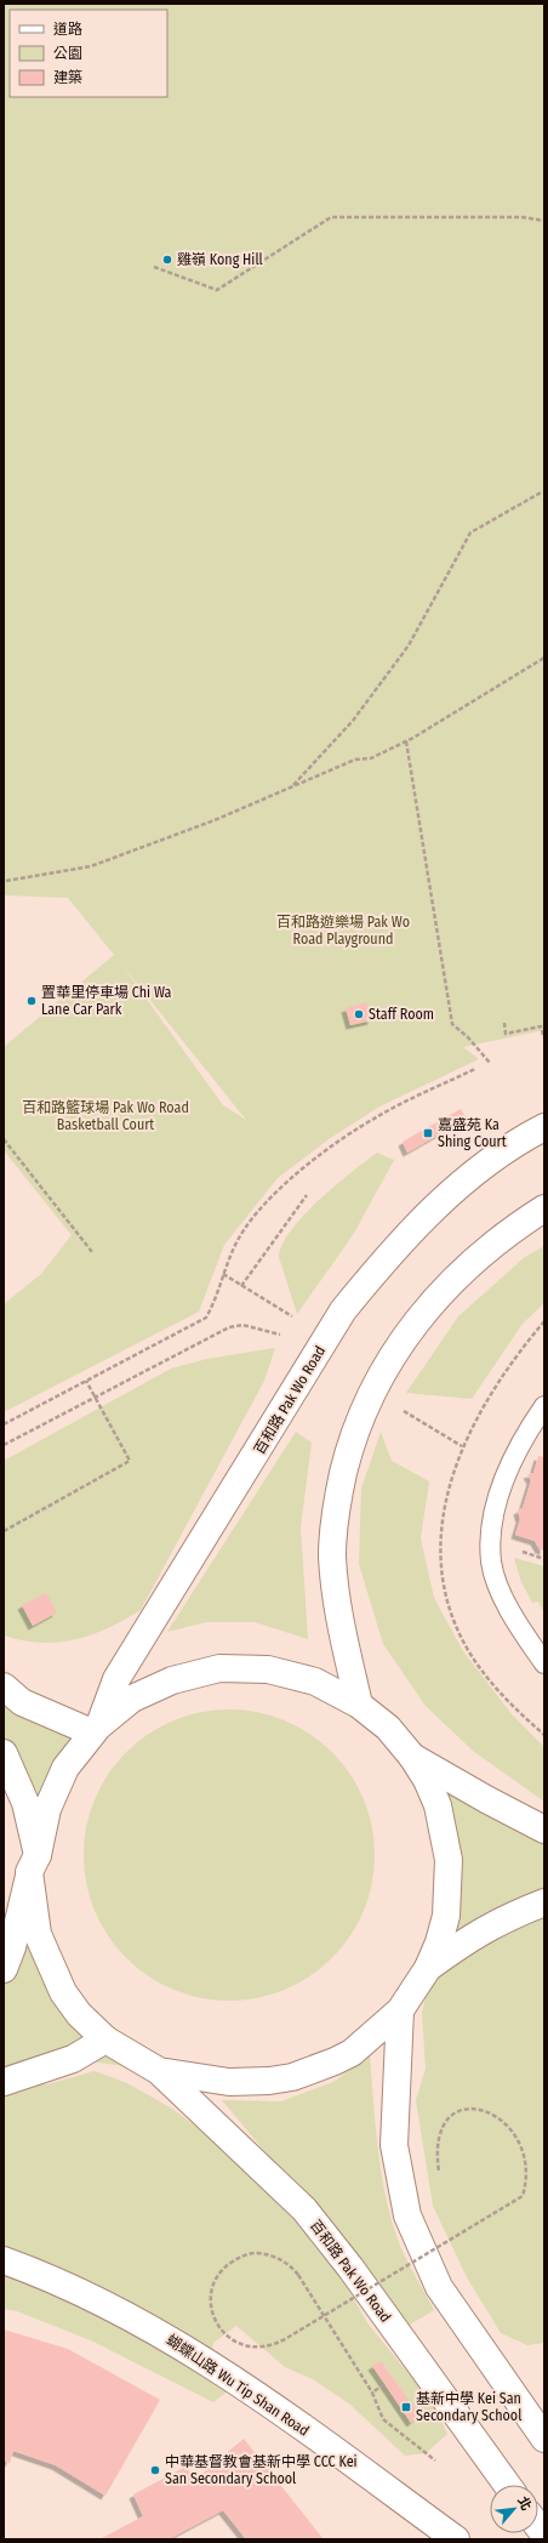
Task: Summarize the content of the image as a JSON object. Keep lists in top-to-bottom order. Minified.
{"streets":{"main road":["百和路 Pak Wo Road","蝴蝶山路 Wu Tip Shan Road"]},"parks":["百和路遊樂場 Pak Wo Road Playground","百和路籃球場 Pak Wo Road Basketball Court"],"places":{"other":["雞嶺 Kong Hill","置華里停車場 Chi Wa Lane Car Park","Staff Room","中華基督教會基新中學 CCC Kei San Secondary School"],"transit":["嘉盛苑 Ka Shing Court","基新中學 Kei San Secondary School"]},"legend":["道路","公園","建築"],"north":"top right"}
